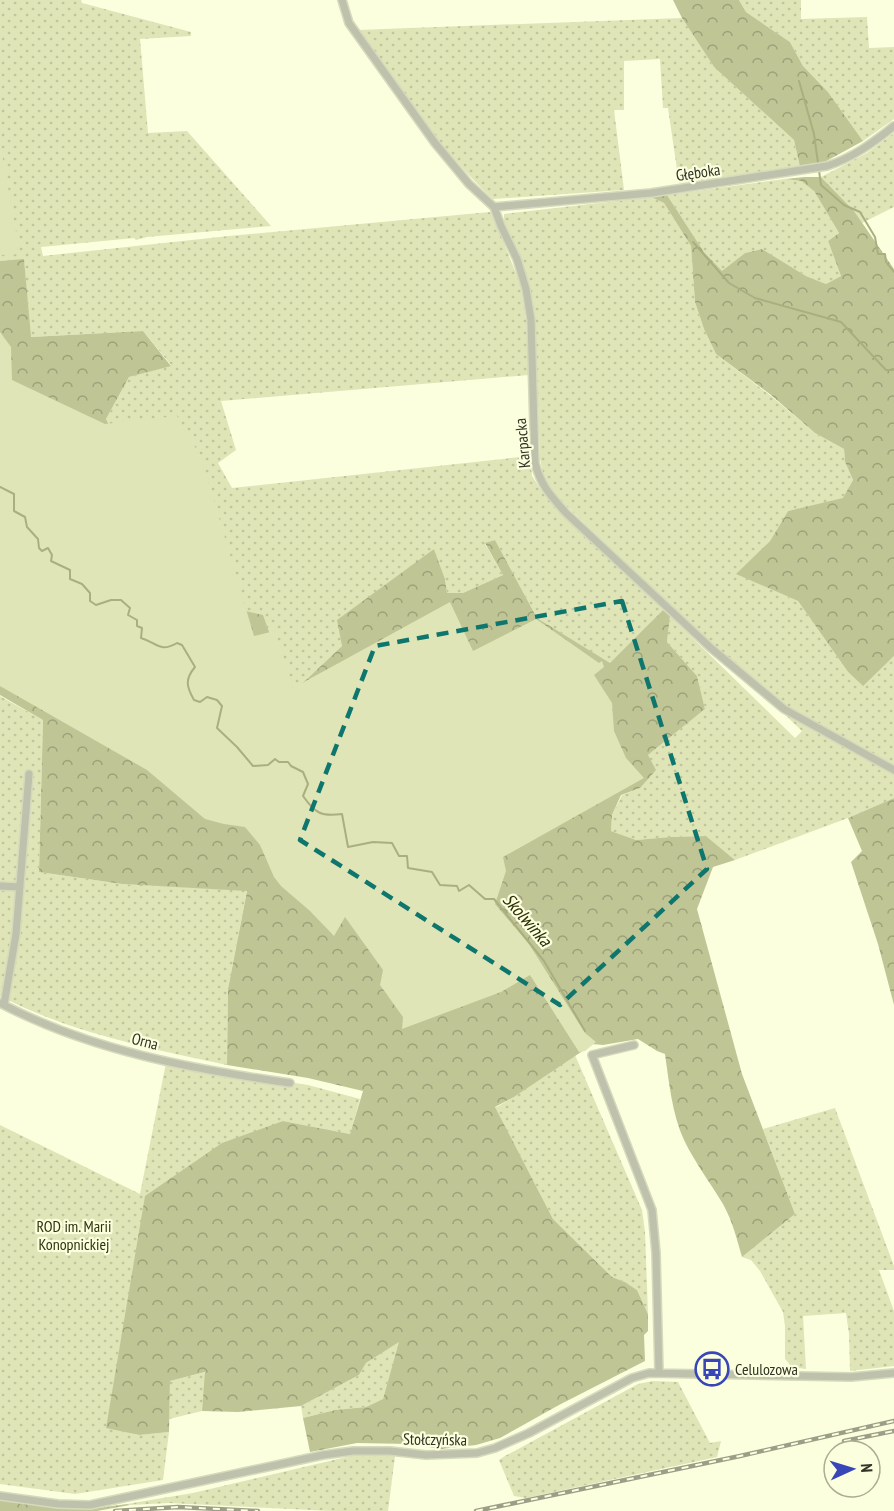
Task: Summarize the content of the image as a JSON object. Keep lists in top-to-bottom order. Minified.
{"streets":{"street":["Głęboka","Karpacka","Orna","Stołczyńska"]},"crossings":[["Głęboka","Karpacka"]],"water":["Skolwinka"],"parks":["ROD im. Marii Konopnickiej"],"places":{"bus stop":["Celulozowa"]},"north":"right"}
